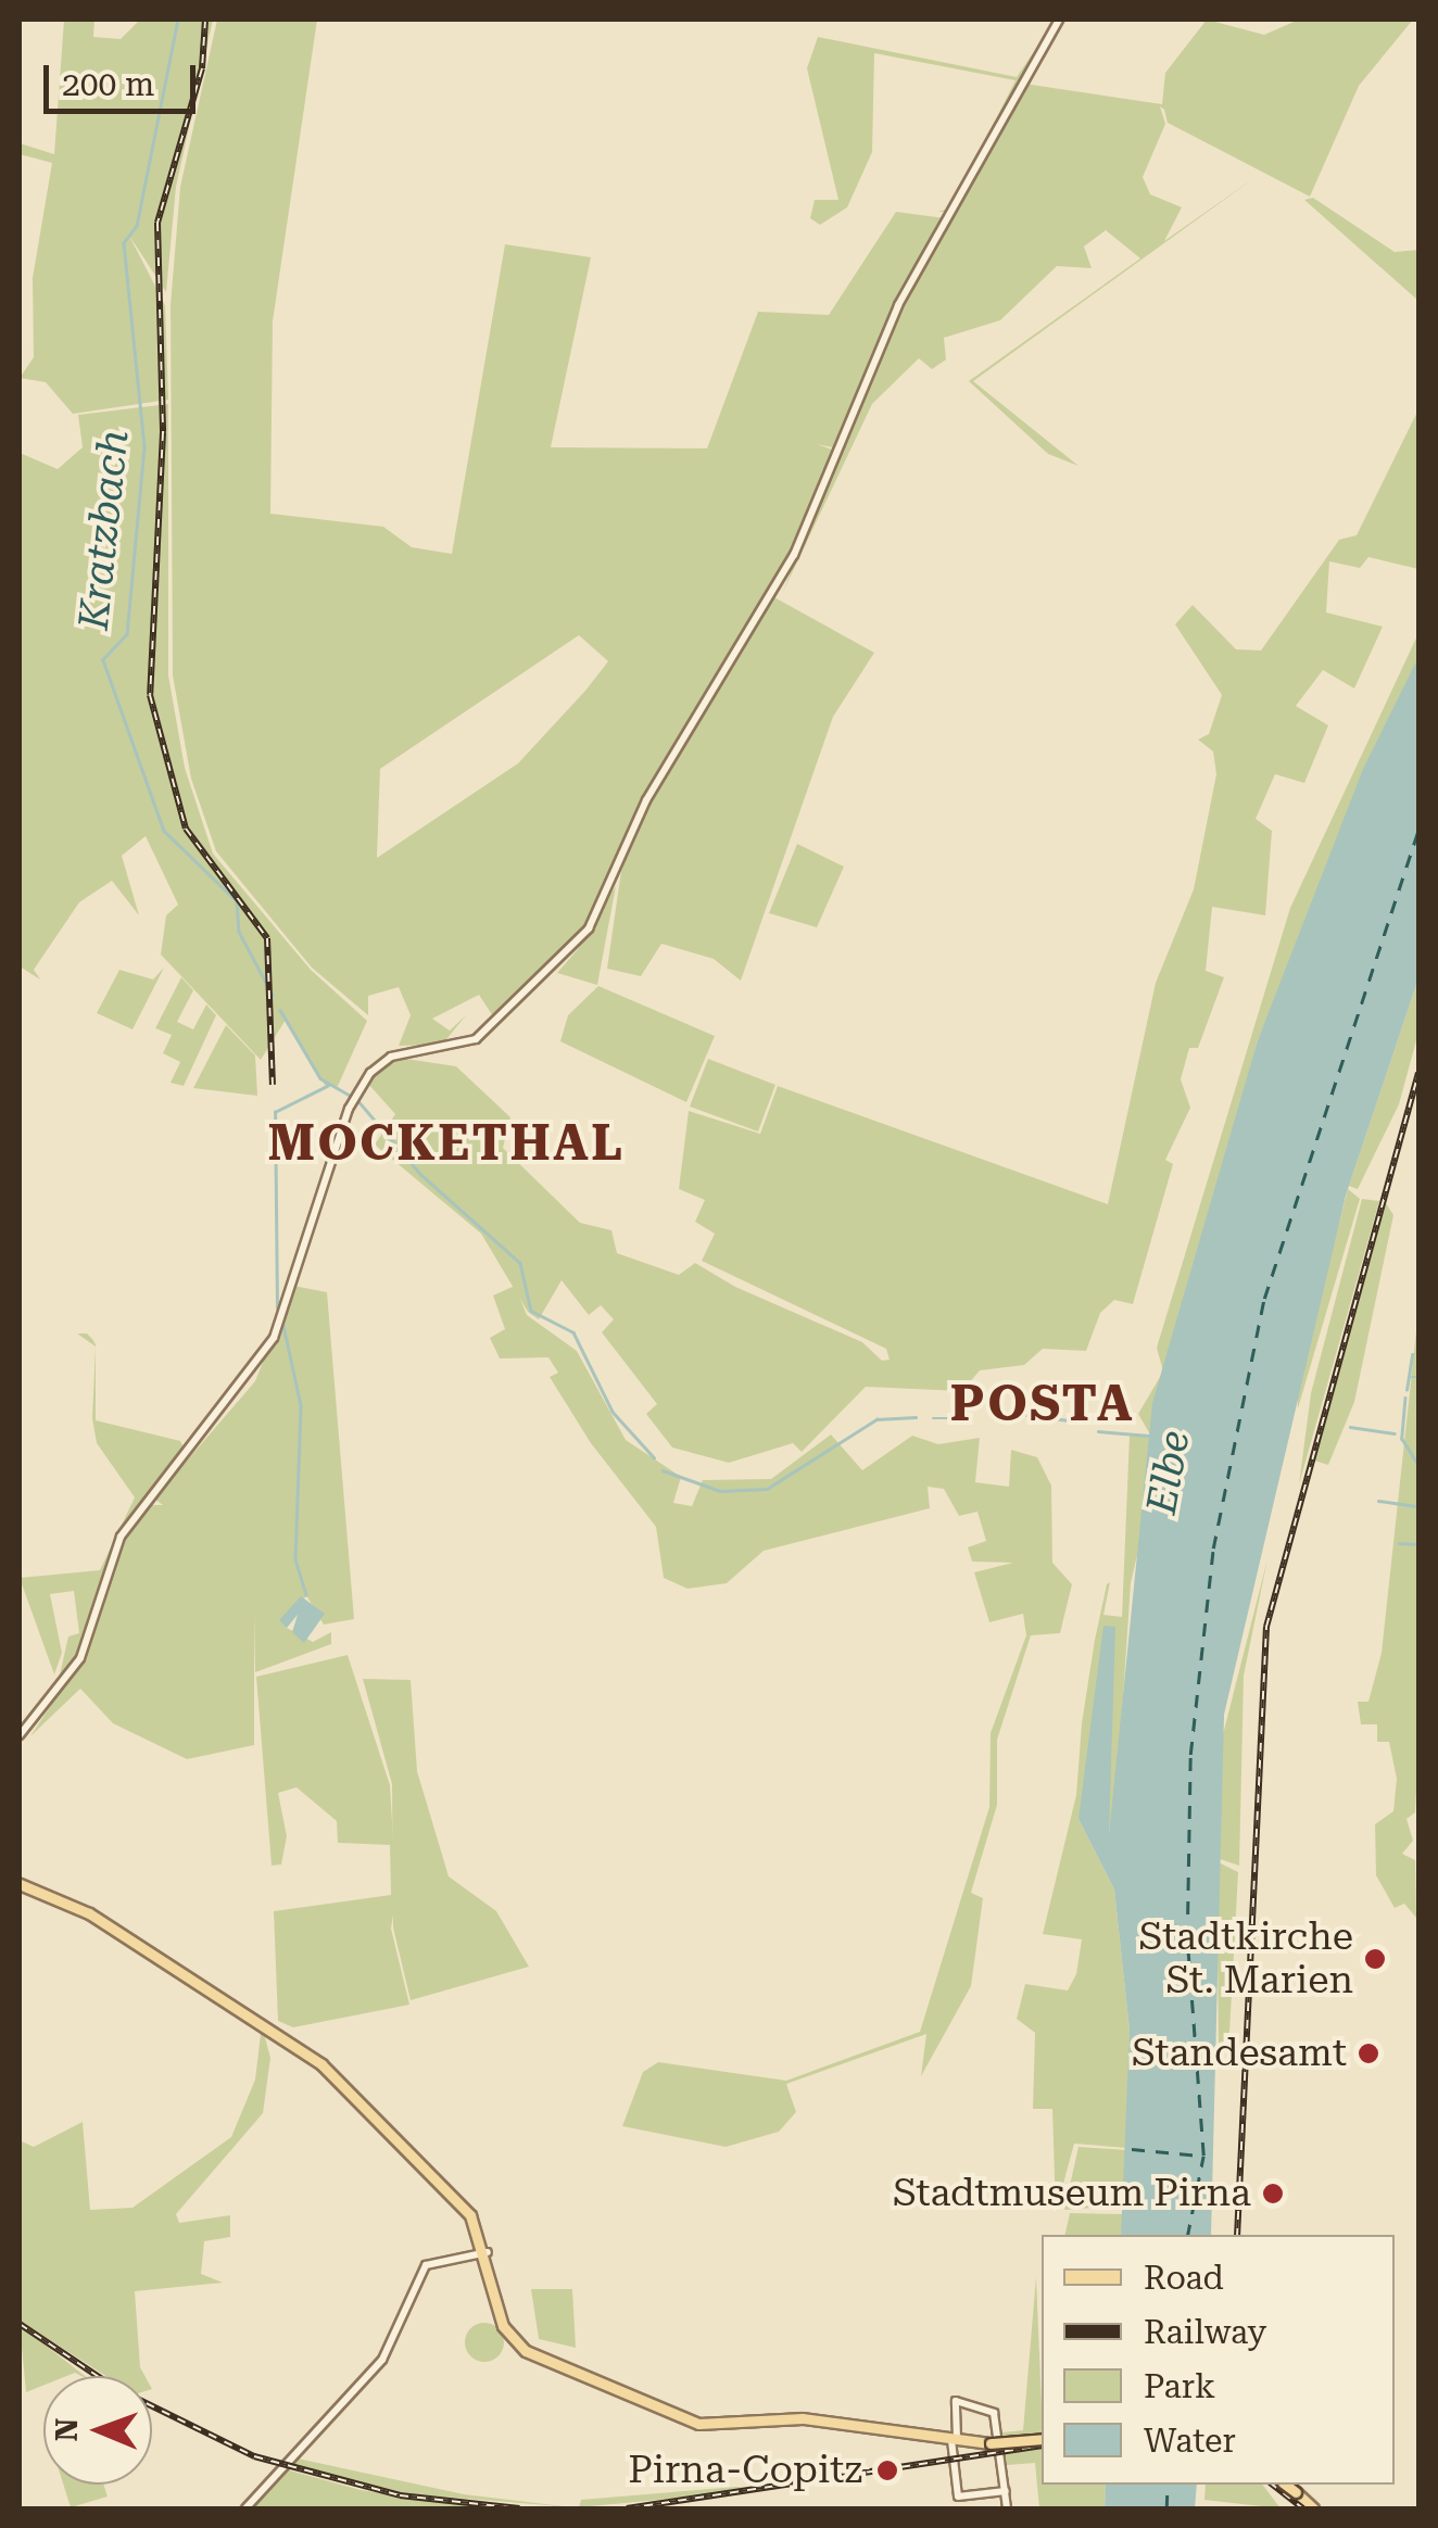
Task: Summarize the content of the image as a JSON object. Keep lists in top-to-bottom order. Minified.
{"districts":["MOCKETHAL","POSTA"],"water":["Kratzbach","Elbe"],"places":["Stadtkirche St. Marien","Standesamt","Stadtmuseum Pirna","Pirna-Copitz"],"legend":["Road","Railway","Park","Water"],"scale_bar":"200 m","north":"left"}
